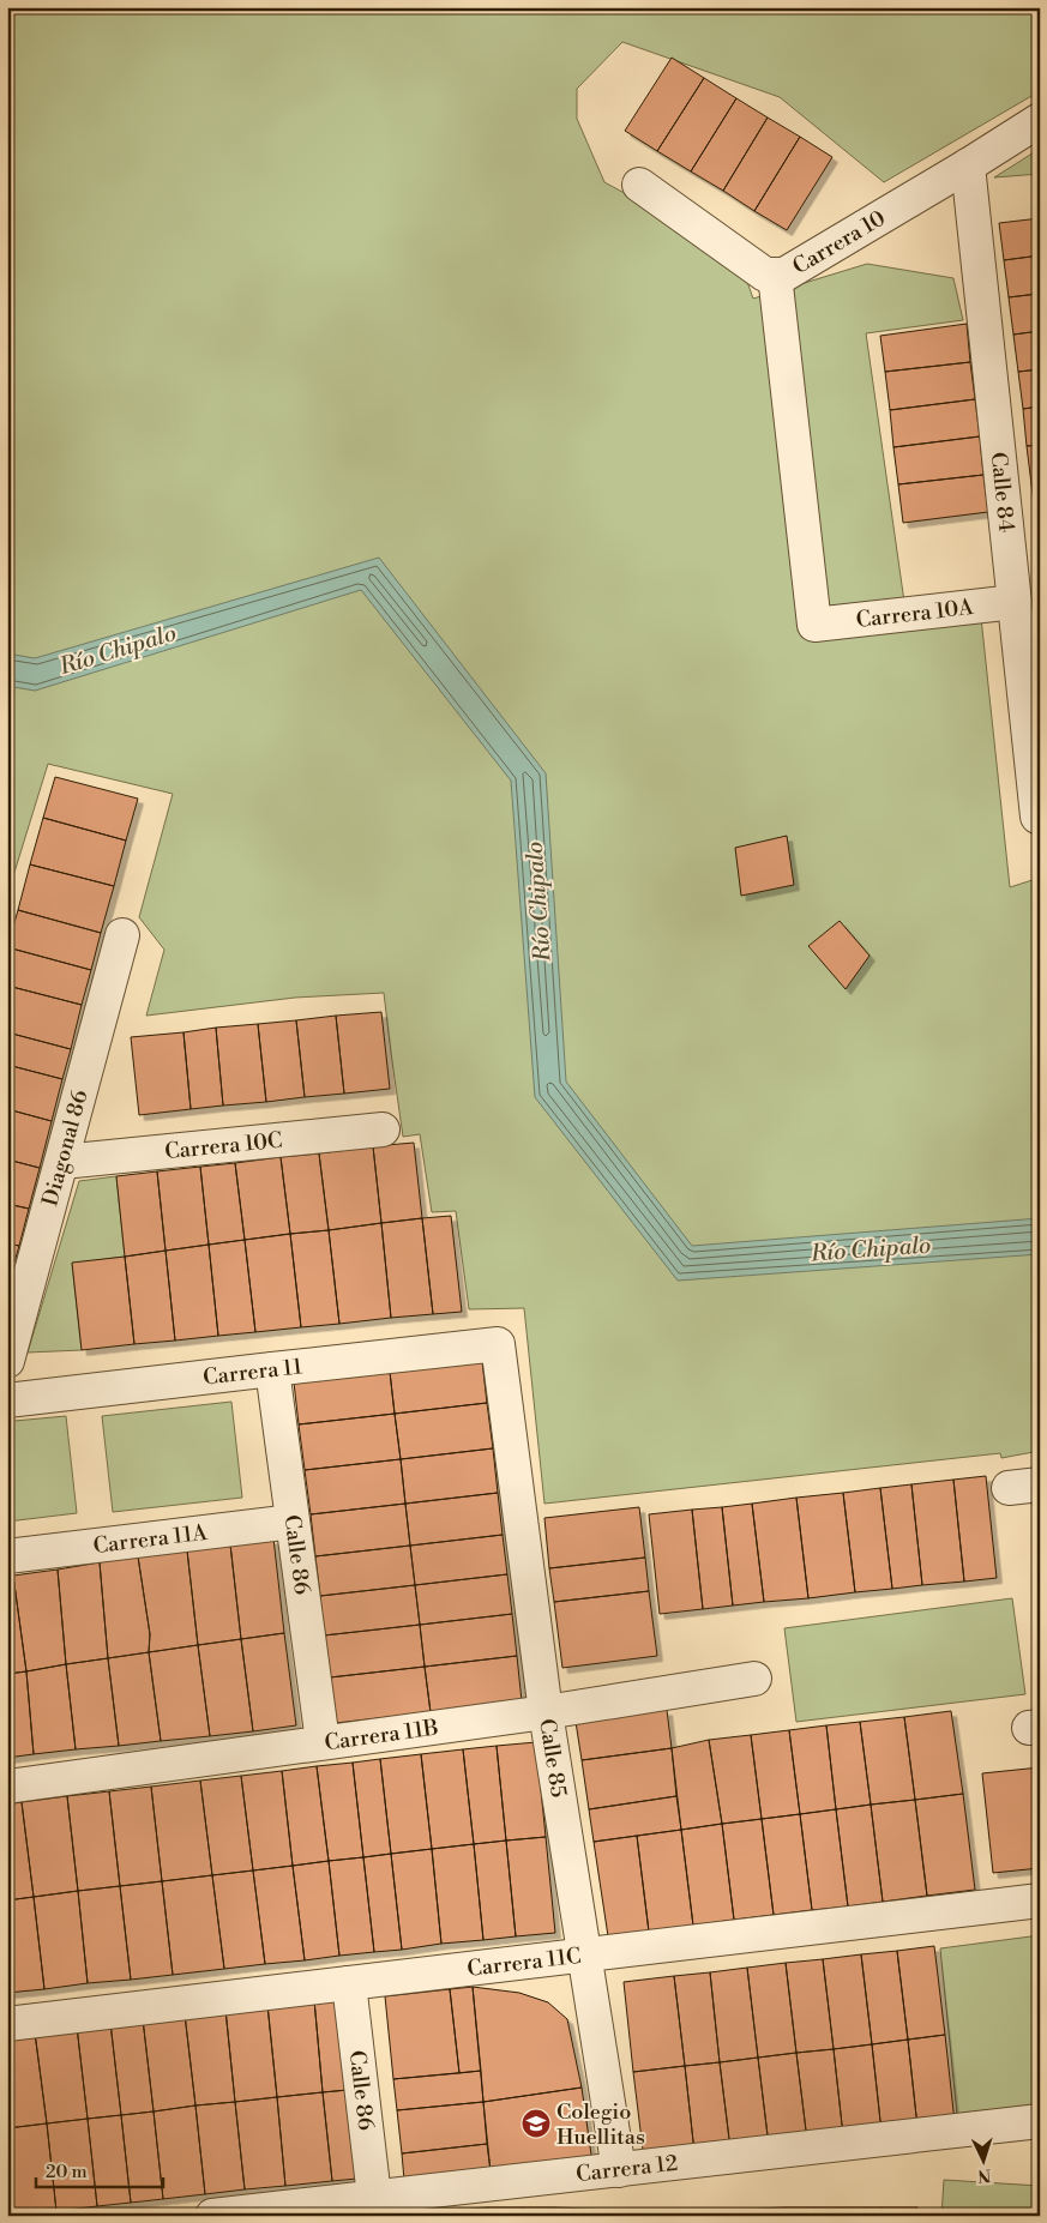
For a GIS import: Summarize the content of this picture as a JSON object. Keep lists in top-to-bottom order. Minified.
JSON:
{"streets":{"street":["Carrera 10","Calle 84","Carrera 10A","Carrera 10C","Diagonal 86","Carrera 11","Carrera 11A","Calle 86","Carrera 11B","Calle 85","Carrera 11C","Carrera 12"]},"crossings":[["Carrera 10","Calle 84"],["Carrera 10","Carrera 10A"],["Calle 84","Carrera 10A"],["Carrera 10C","Diagonal 86"],["Carrera 11","Calle 86"],["Carrera 11","Calle 85"],["Carrera 11A","Calle 86"],["Calle 86","Carrera 11B"],["Calle 86","Carrera 11C"],["Calle 86","Carrera 12"],["Carrera 11B","Calle 85"],["Calle 85","Carrera 11C"],["Calle 85","Carrera 12"]],"water":["Río Chipalo"],"places":{"school or university":["Colegio Huellitas"]},"scale_bar":"20 m","north":"bottom"}
